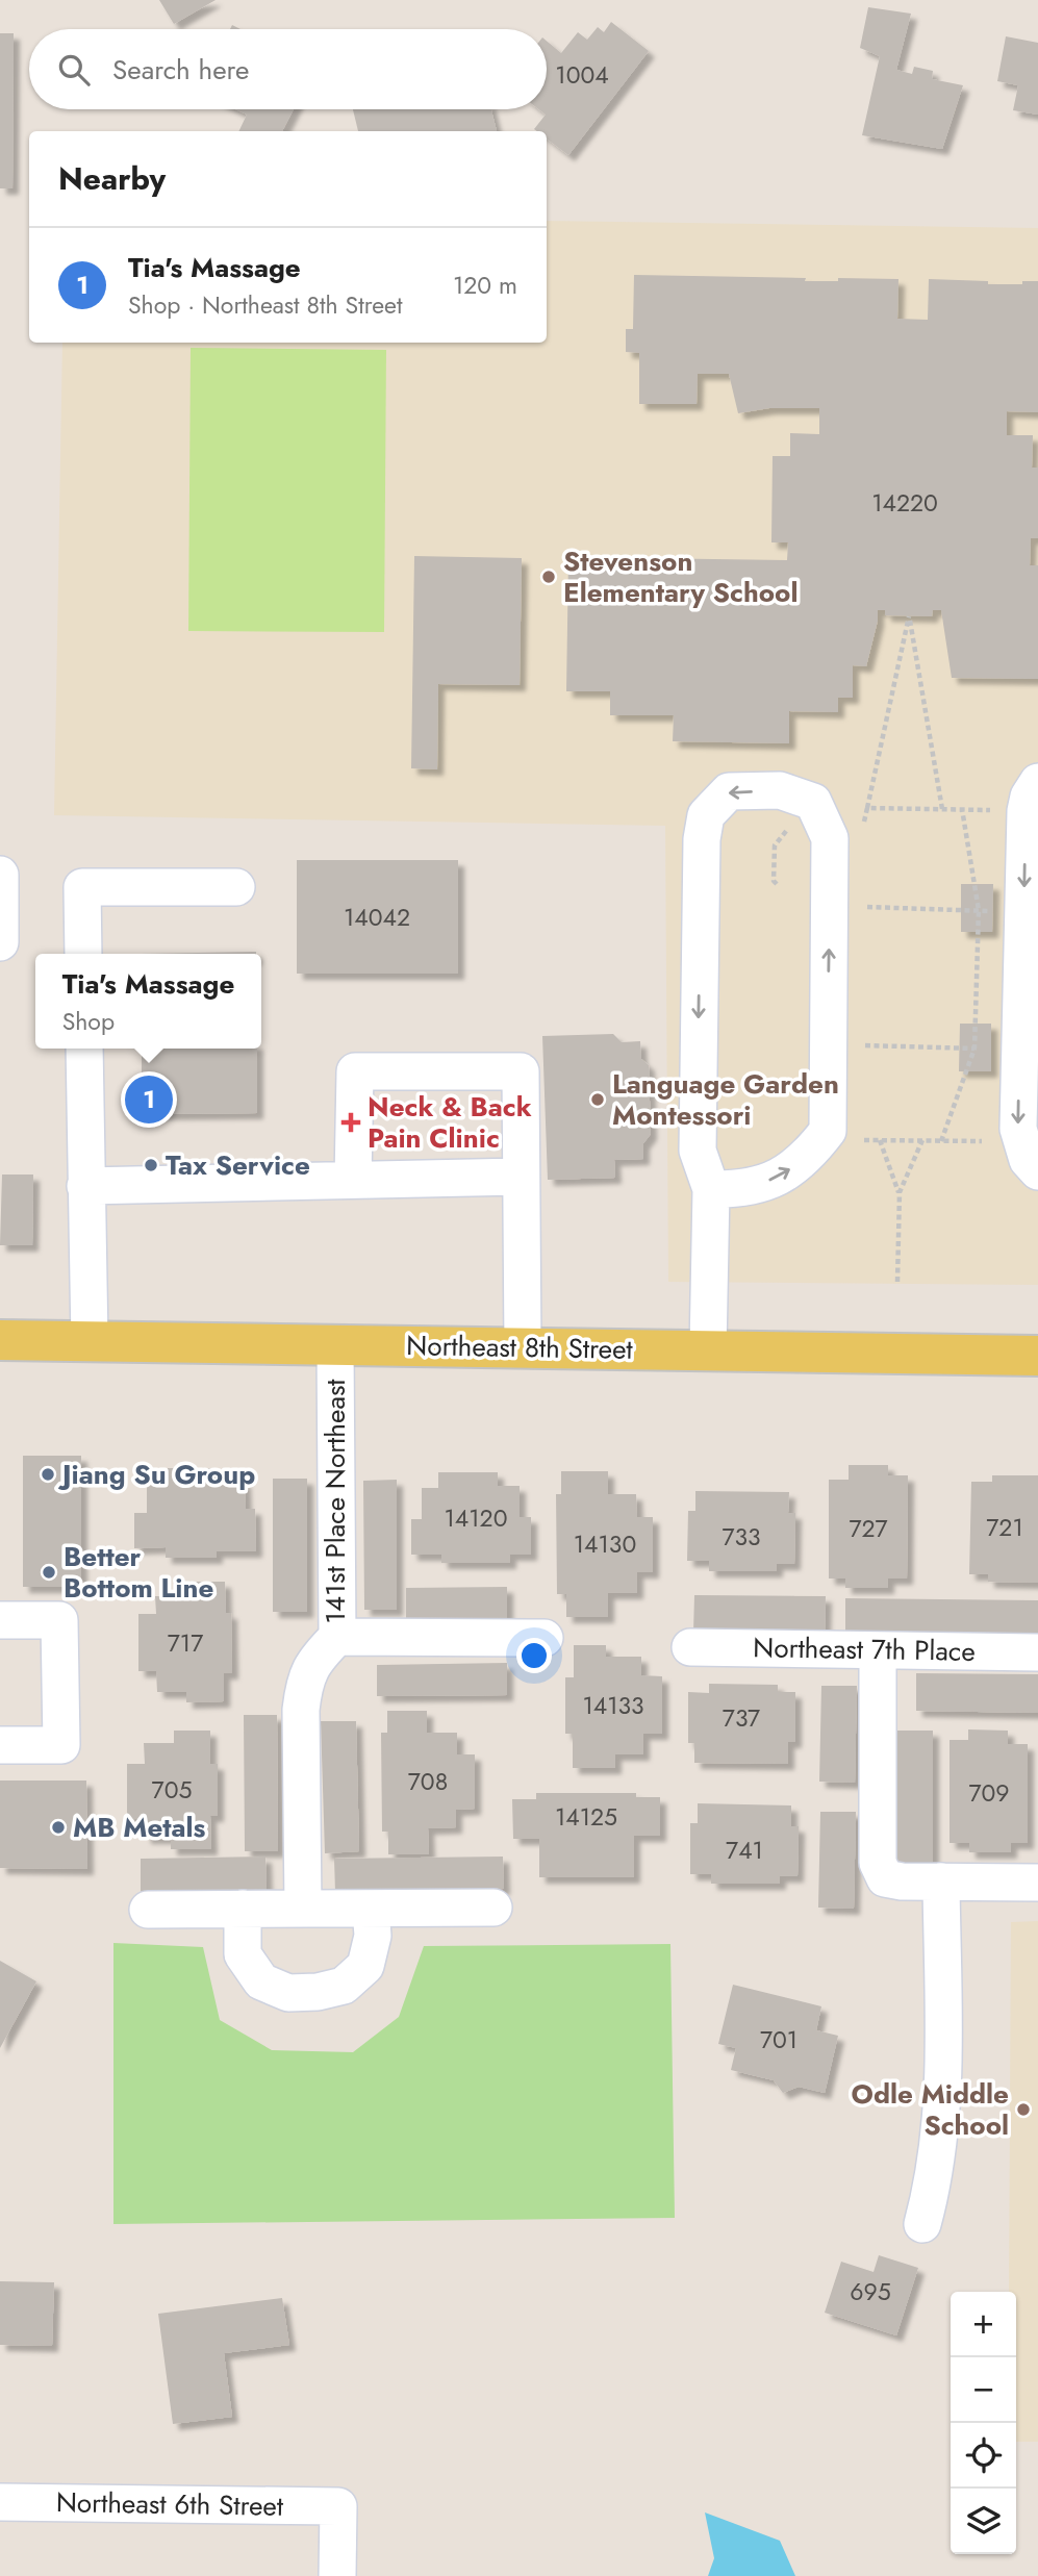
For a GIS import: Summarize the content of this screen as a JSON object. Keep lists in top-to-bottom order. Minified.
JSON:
{"streets":{"main road":["Northeast 8th Street"],"street":["141st Place Northeast","Northeast 7th Place","Northeast 6th Street"]},"crossings":[["Northeast 8th Street","141st Place Northeast"]],"places":{"other":["Stevenson Elementary School","Language Garden Montessori","Tax Service","Jiang Su Group","Better Bottom Line","MB Metals","Odle Middle School"],"health":["Neck & Back Pain Clinic"]},"house_numbers":["1004","14220","14042","14120","721","727","733","14130","717","14133","737","708","705","709","14125","741","701","695"],"page":{"search":"Search here","heading":"Nearby","list":[{"mark":"1","name":"Tia's Massage","note":"Shop · Northeast 8th Street","value":"120 m"}],"popup":["Tia's Massage","Shop"],"pins":"1","map_buttons":["+","−"]}}
